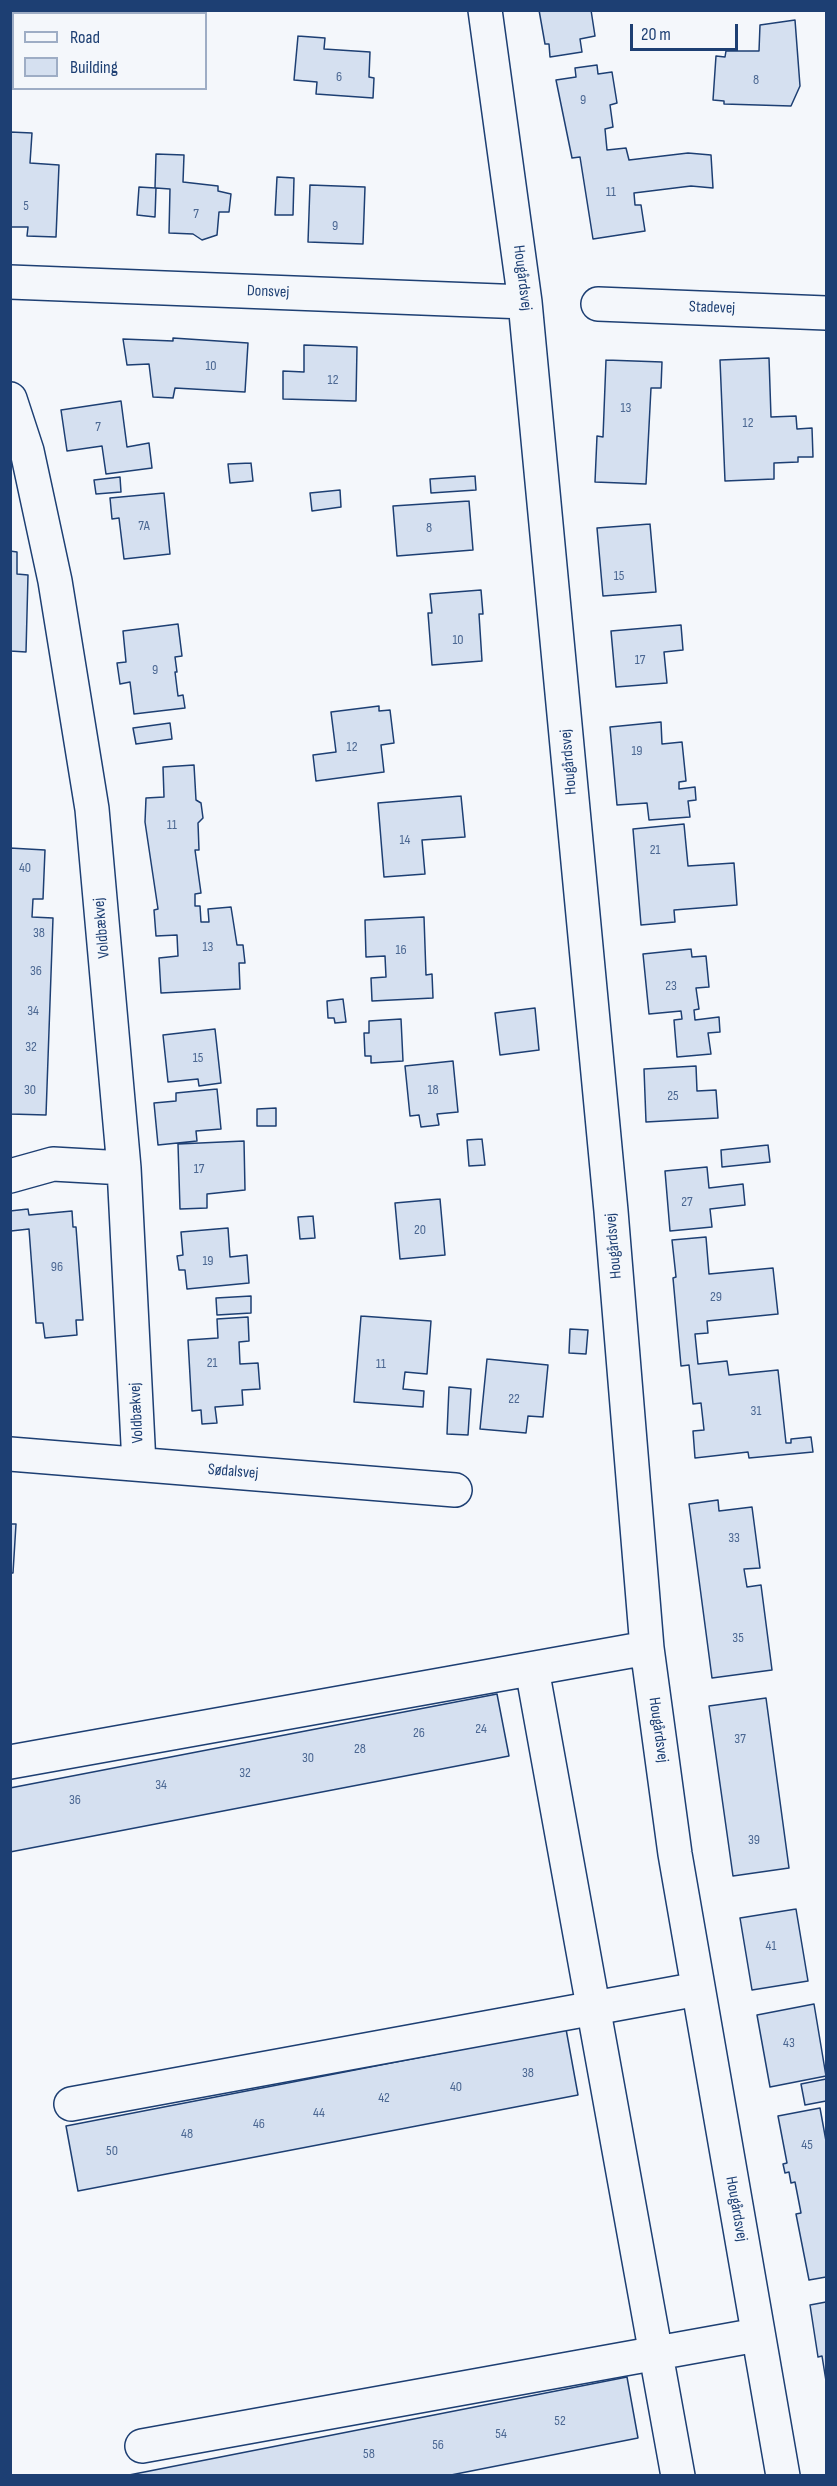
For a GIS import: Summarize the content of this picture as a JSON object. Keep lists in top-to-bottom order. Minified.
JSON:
{"streets":{"street":["Hougårdsvej","Donsvej","Stadevej","Voldbækvej","Sødalsvej"]},"crossings":[["Hougårdsvej","Donsvej"],["Voldbækvej","Sødalsvej"]],"house_numbers":["6","8","9","11","5","7","9","10","12","13","12","7","7A","8","15","10","17","9","12","19","11","14","21","40","38","13","16","36","23","34","32","15","30","18","25","17","27","20","19","96","29","21","11","22","31","33","35","24","26","37","28","30","32","34","36","39","41","43","38","40","42","44","46","48","45","50","52","54","56","58"],"legend":["Road","Building"],"scale_bar":"20 m"}
